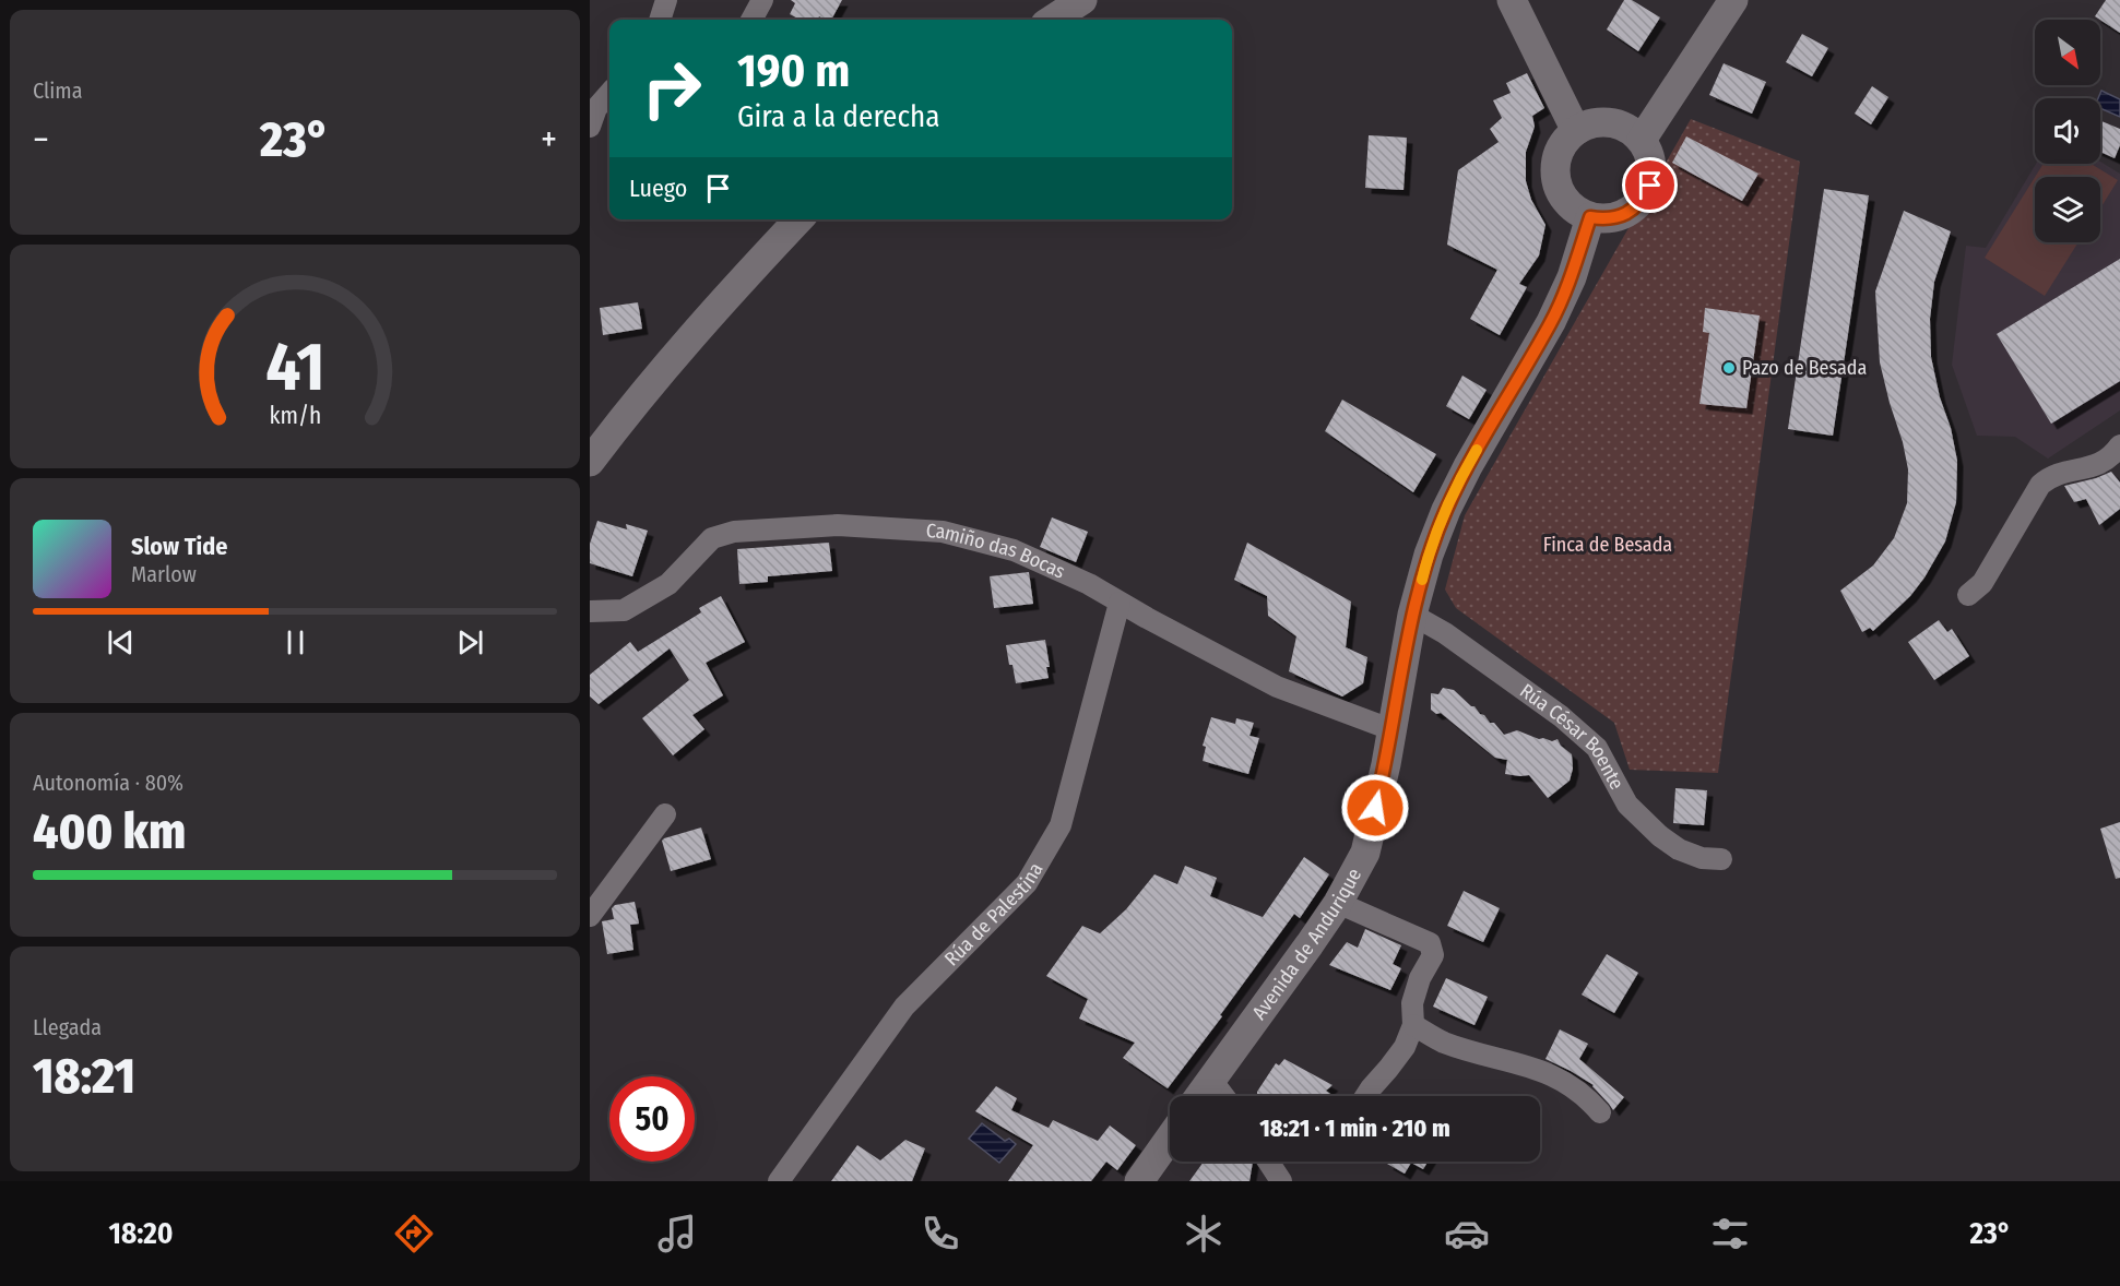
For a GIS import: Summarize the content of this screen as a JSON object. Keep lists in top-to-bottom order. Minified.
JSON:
{"streets":{"main road":["Avenida de Andurique"],"street":["Camiño das Bocas","Rúa César Boente","Rúa de Palestina"]},"crossings":[["Camiño das Bocas","Rúa de Palestina"],["Camiño das Bocas","Avenida de Andurique"],["Rúa César Boente","Avenida de Andurique"]],"parks":["Finca de Besada"],"places":["Pazo de Besada"],"north":"bottom right","page":{"tile":["Clima",["Autonomía · 80%","400 km"],["Llegada","18:21"]],"turn":["190 m","Gira a la derecha"],"heat":["−","23°","+"],"then":"Luego","song":["Slow Tide","Marlow"],"limit":"50","trip":"18:21 · 1 min · 210 m","tabs":["18:20","23°"],"gauge":["41","km/h"]}}
